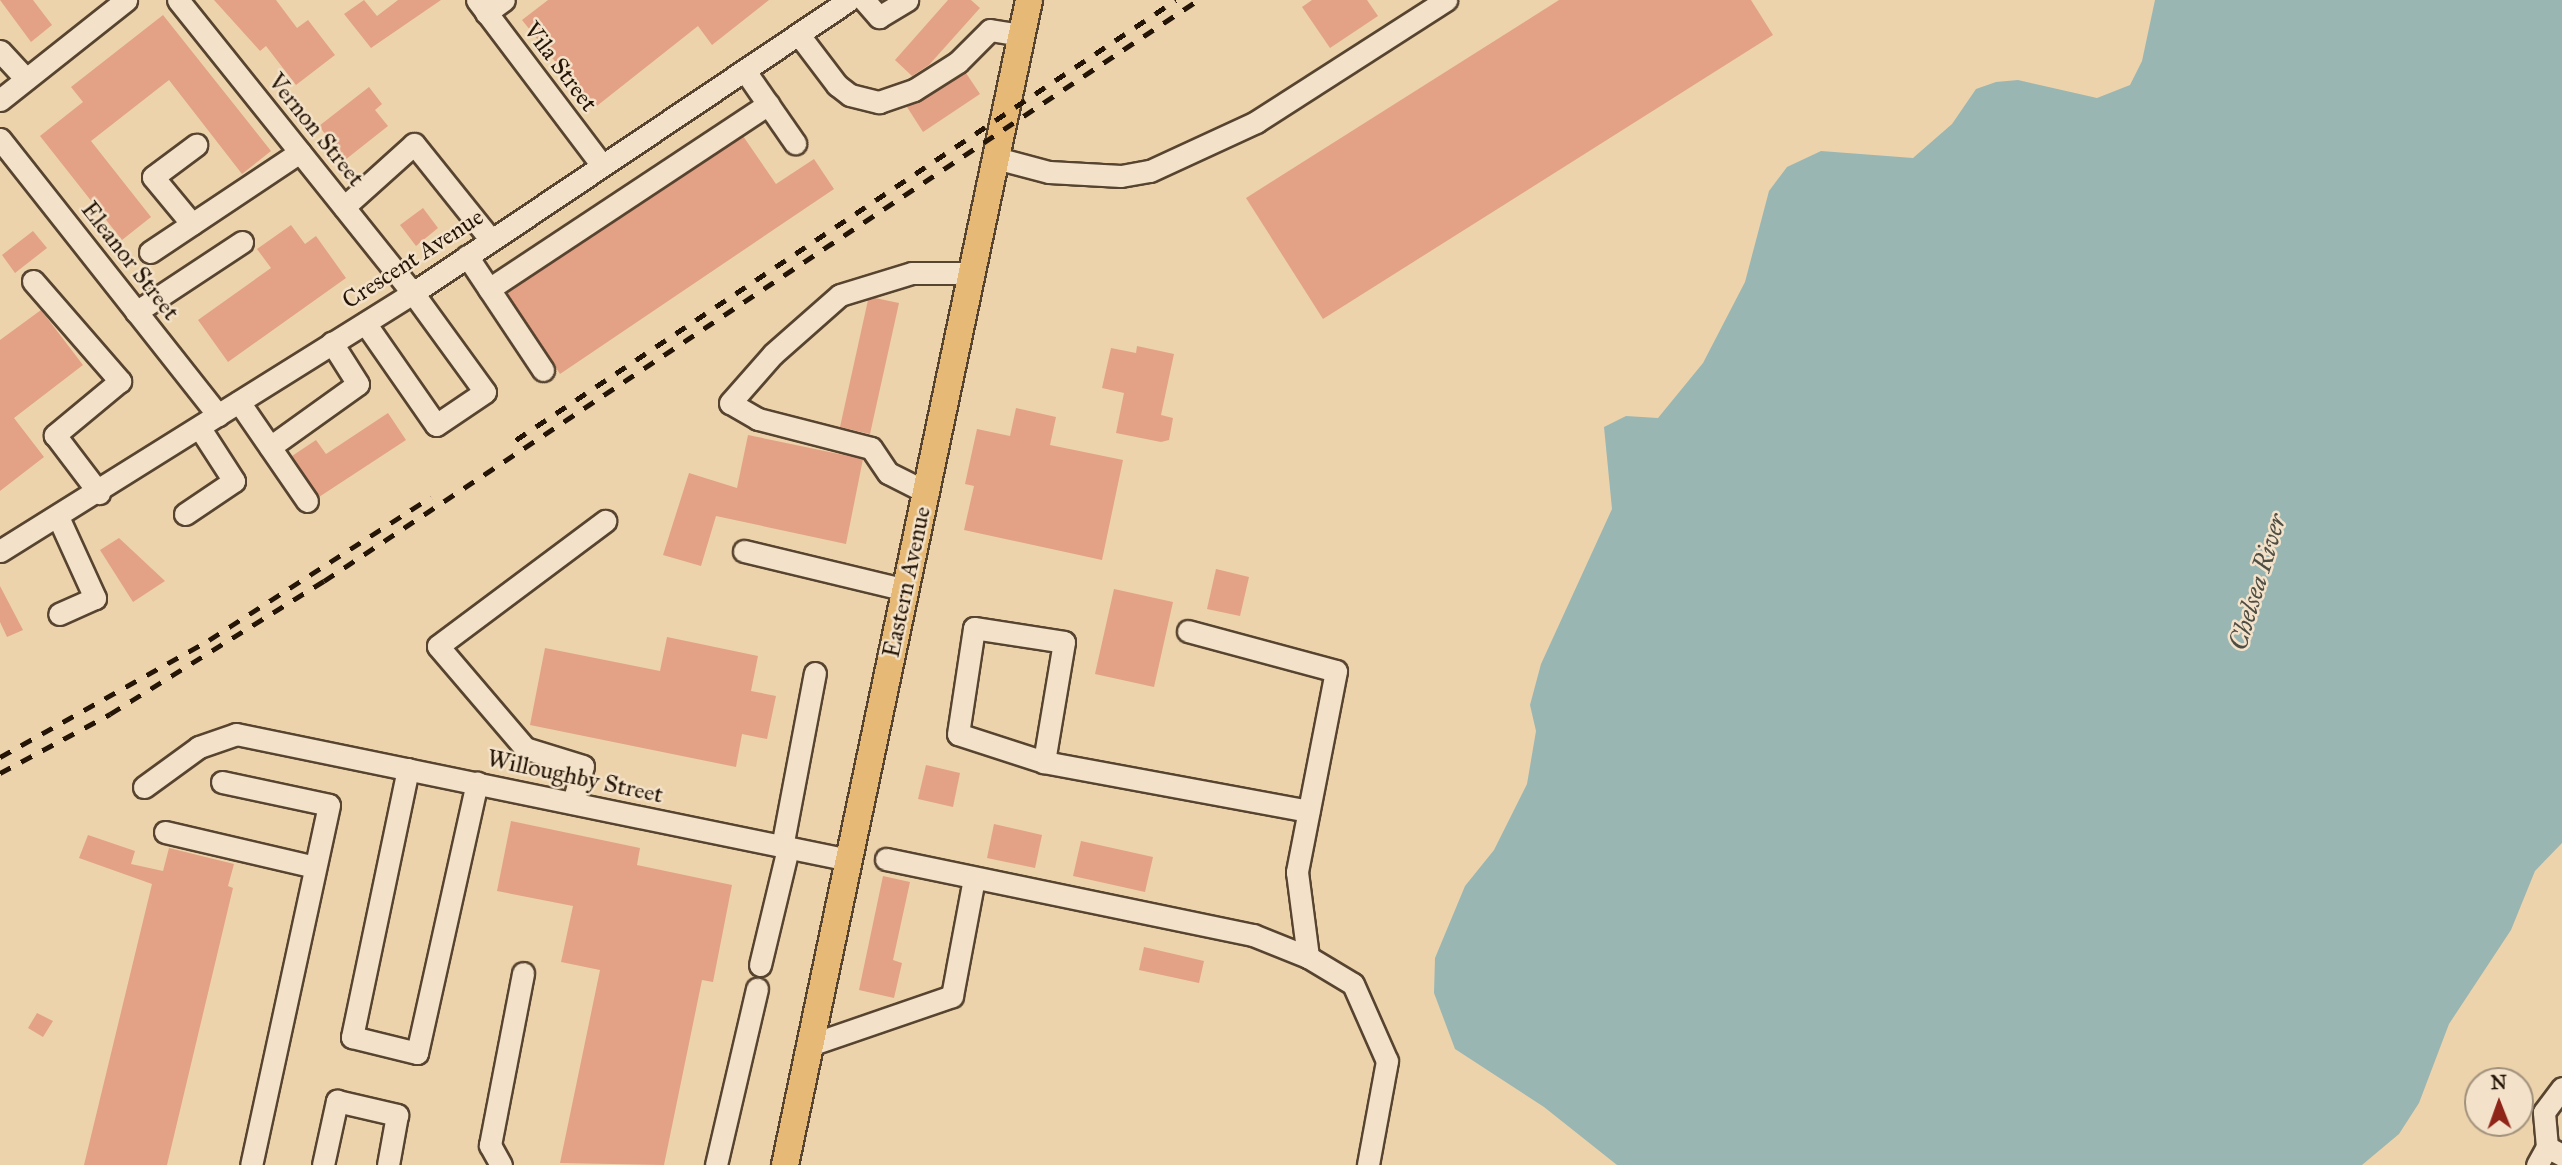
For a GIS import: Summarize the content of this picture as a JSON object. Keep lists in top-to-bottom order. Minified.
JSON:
{"streets":{"main road":["Eastern Avenue"],"street":["Vila Street","Vernon Street","Crescent Avenue","Eleanor Street","Willoughby Street"]},"crossings":[["Vila Street","Crescent Avenue"],["Vernon Street","Crescent Avenue"],["Crescent Avenue","Eleanor Street"],["Eastern Avenue","Willoughby Street"]],"water":["Chelsea River"],"north":"top"}
